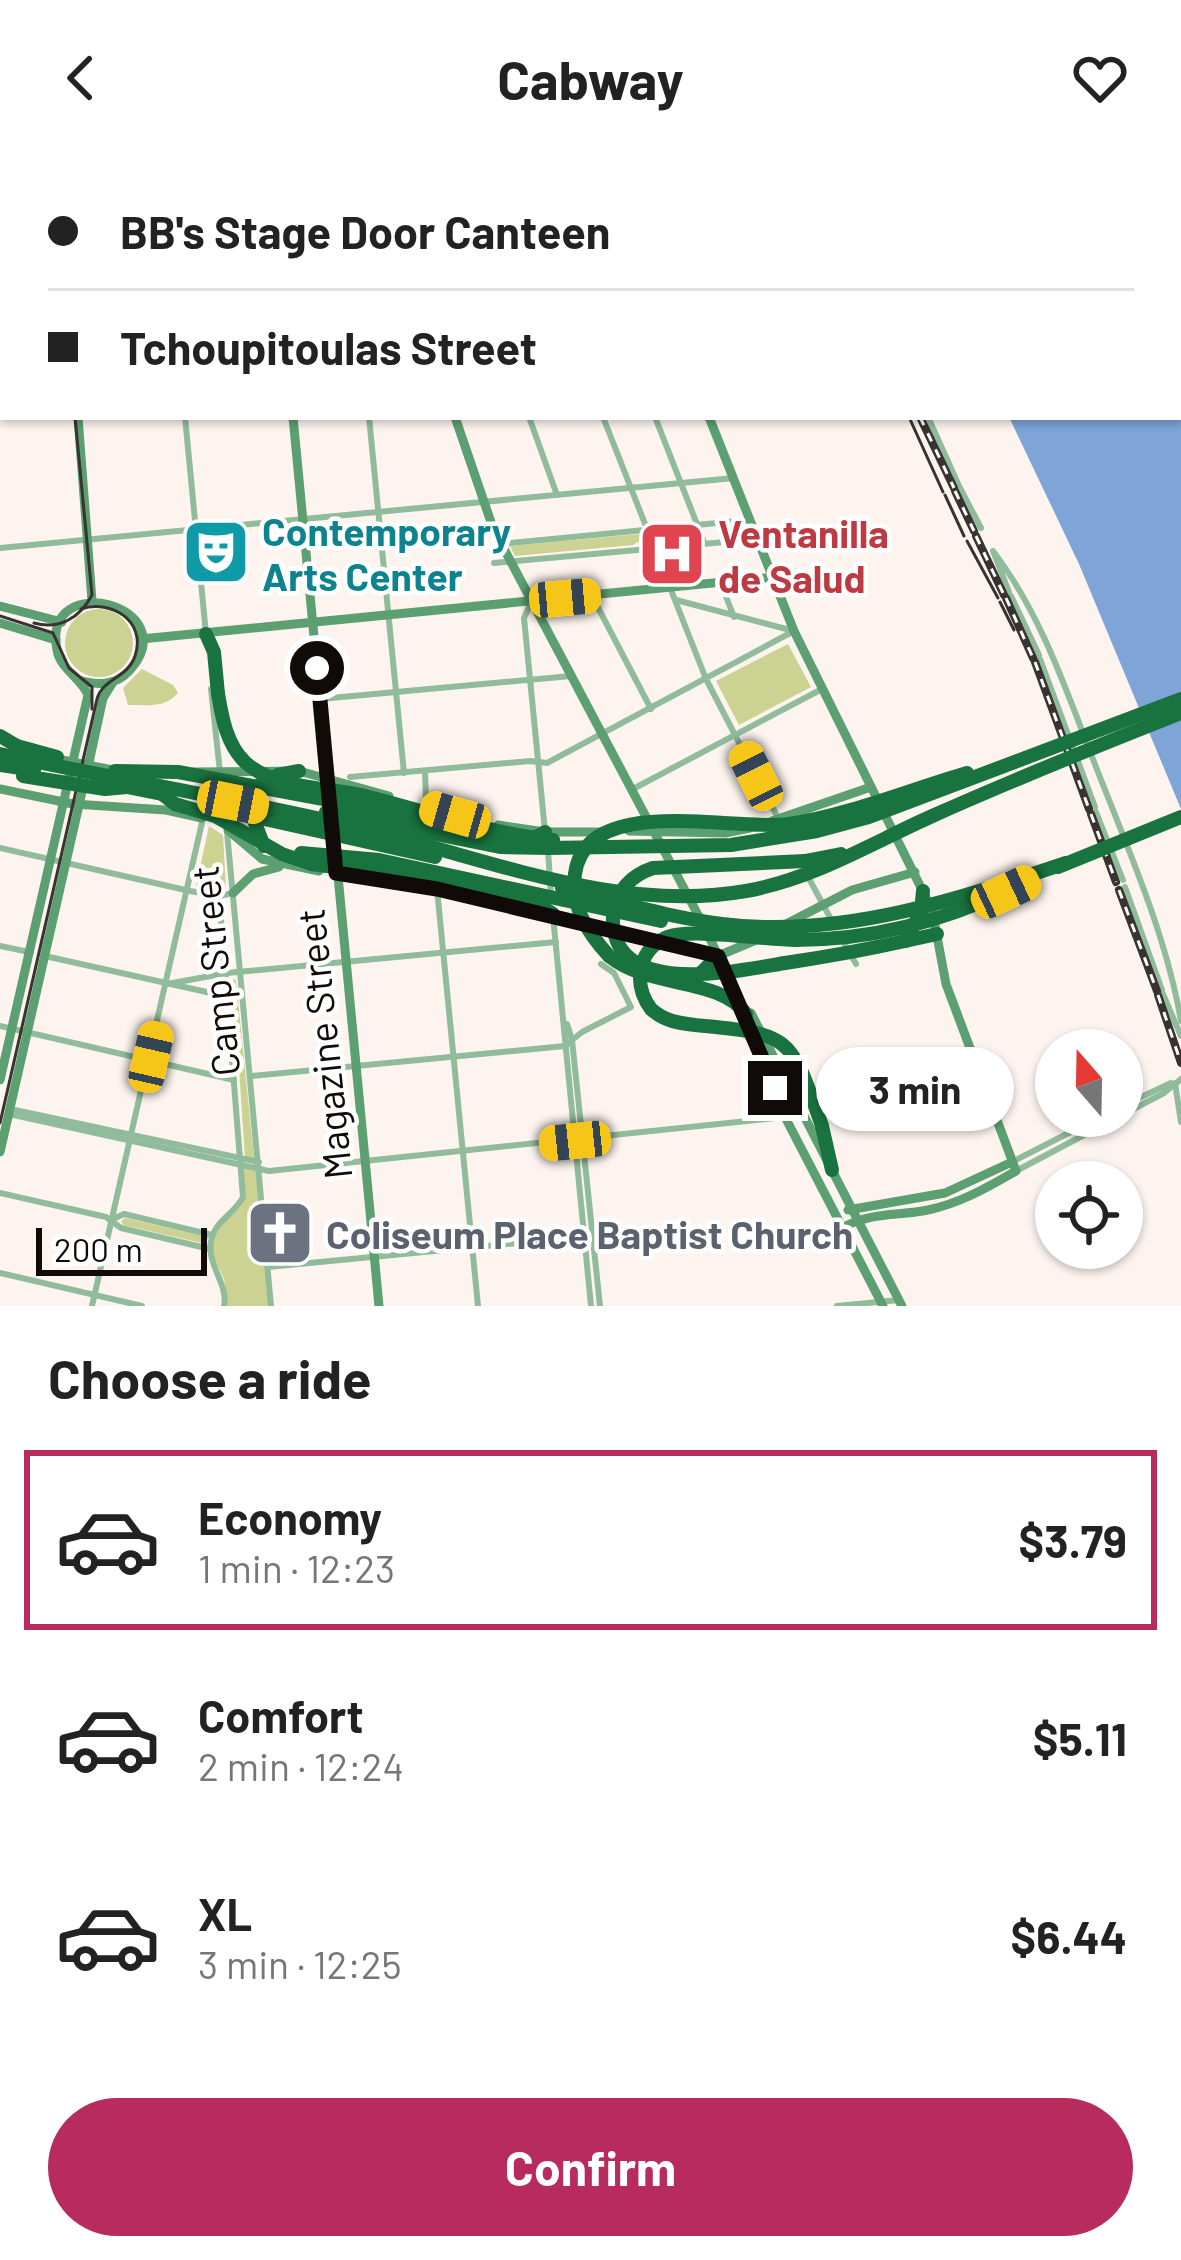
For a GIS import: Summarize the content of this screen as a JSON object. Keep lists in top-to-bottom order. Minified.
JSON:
{"streets":{"street":["Camp Street","Magazine Street"]},"places":{"theatre":["Contemporary Arts Center"],"hospital":["Ventanilla de Salud"],"church":["Coliseum Place Baptist Church"]},"scale_bar":"200 m","north":"top","page":{"header":"Cabway","banner":["BB's Stage Door Canteen","Tchoupitoulas Street"],"bubble":"3 min","scale":"200 m","heading":"Choose a ride","list":[{"name":"Economy","note":"1 min · 12:23","value":"$3.79"},{"name":"Comfort","note":"2 min · 12:24","value":"$5.11"},{"name":"XL","note":"3 min · 12:25","value":"$6.44"}],"buttons":"Confirm"}}
